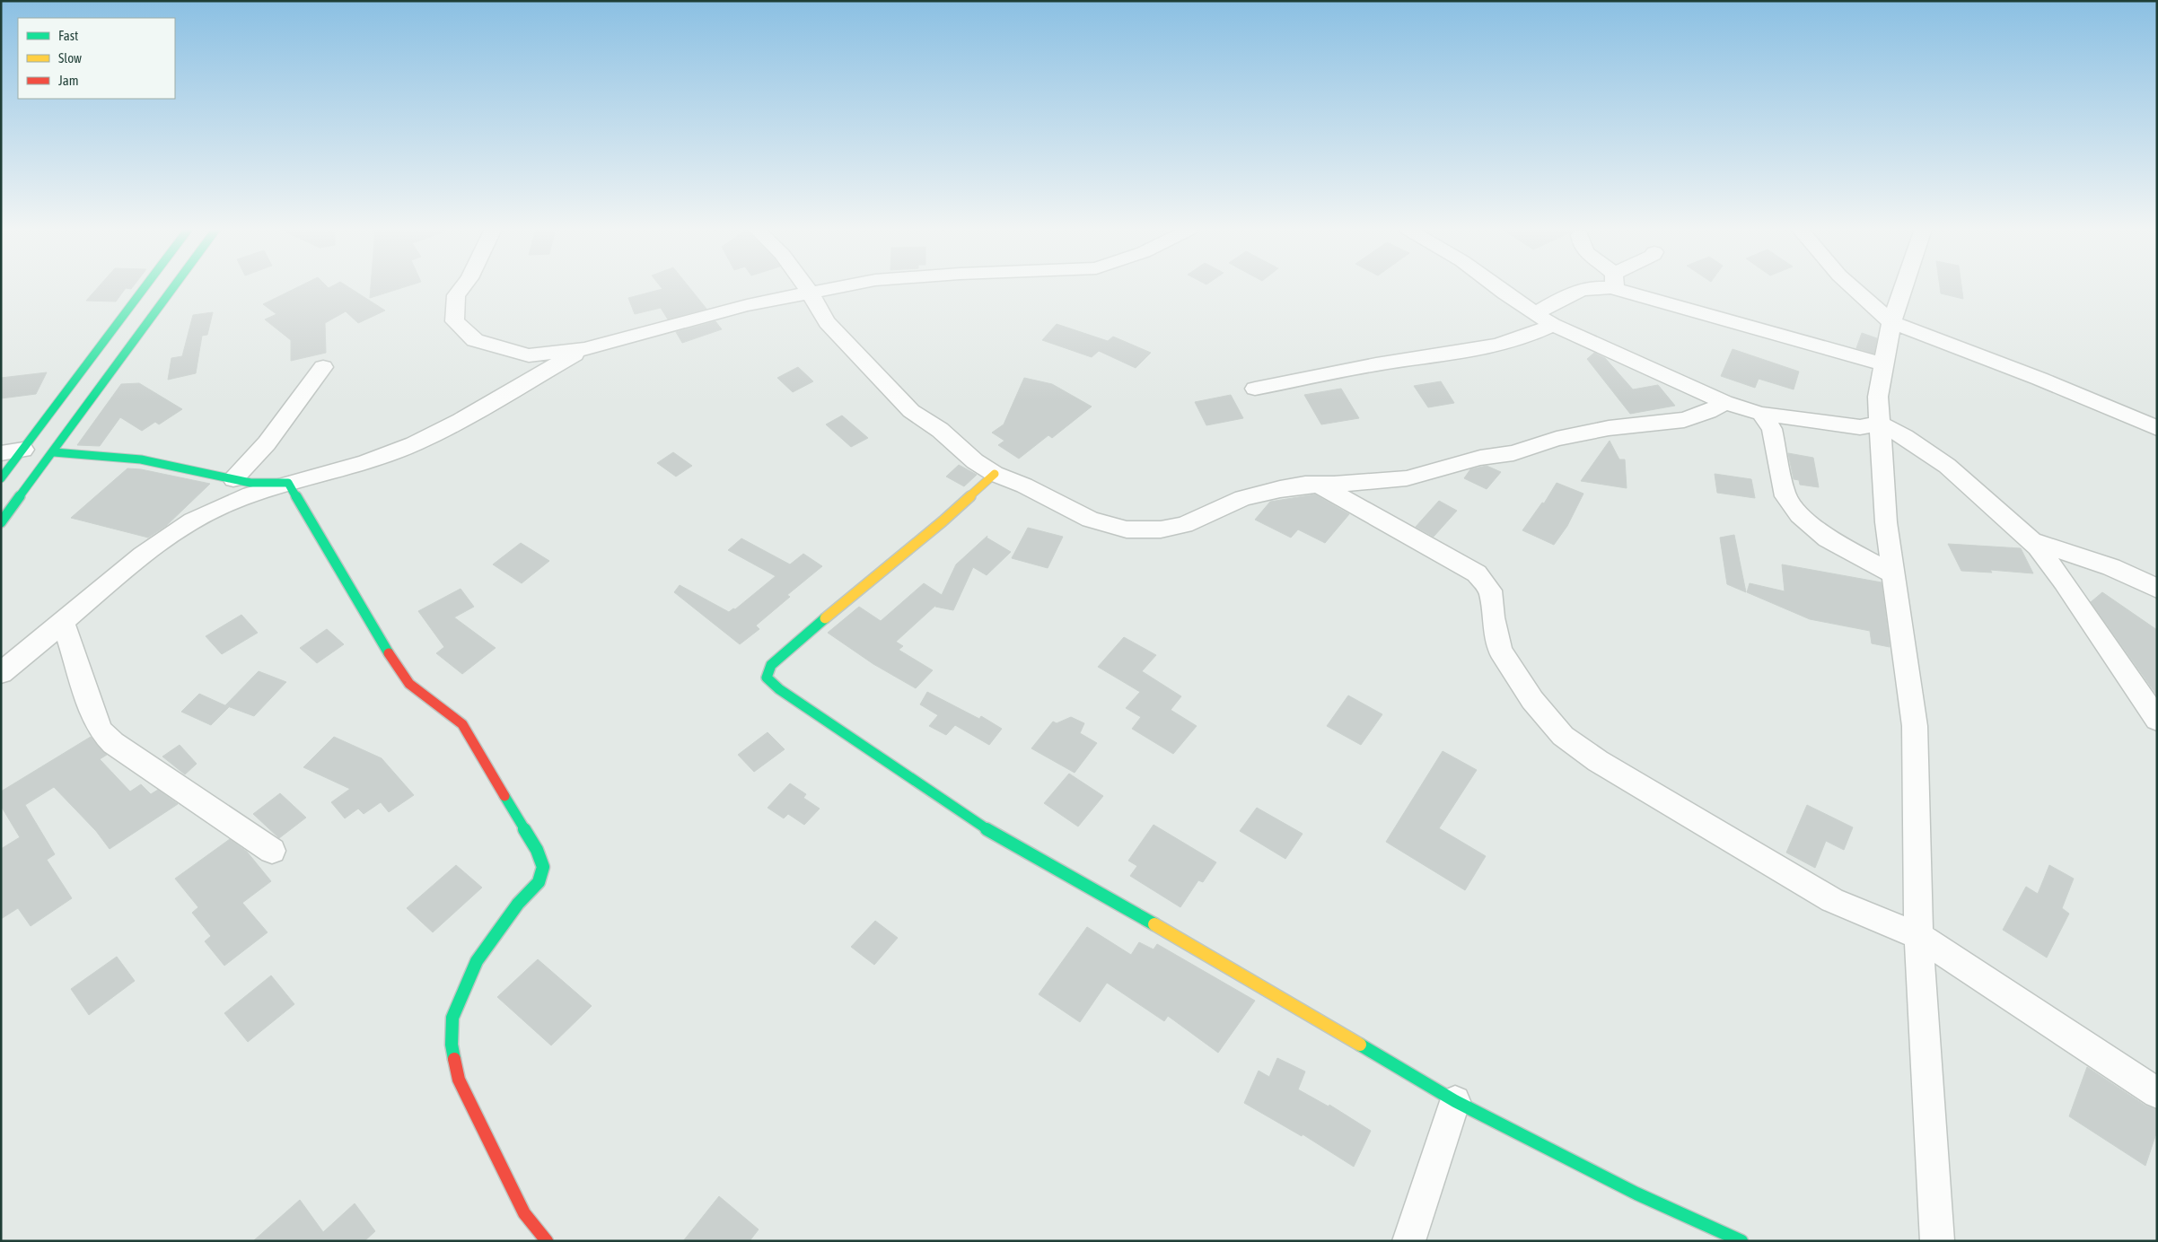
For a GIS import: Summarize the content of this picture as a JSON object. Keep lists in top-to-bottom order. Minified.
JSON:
{"legend":["Fast","Slow","Jam"]}
